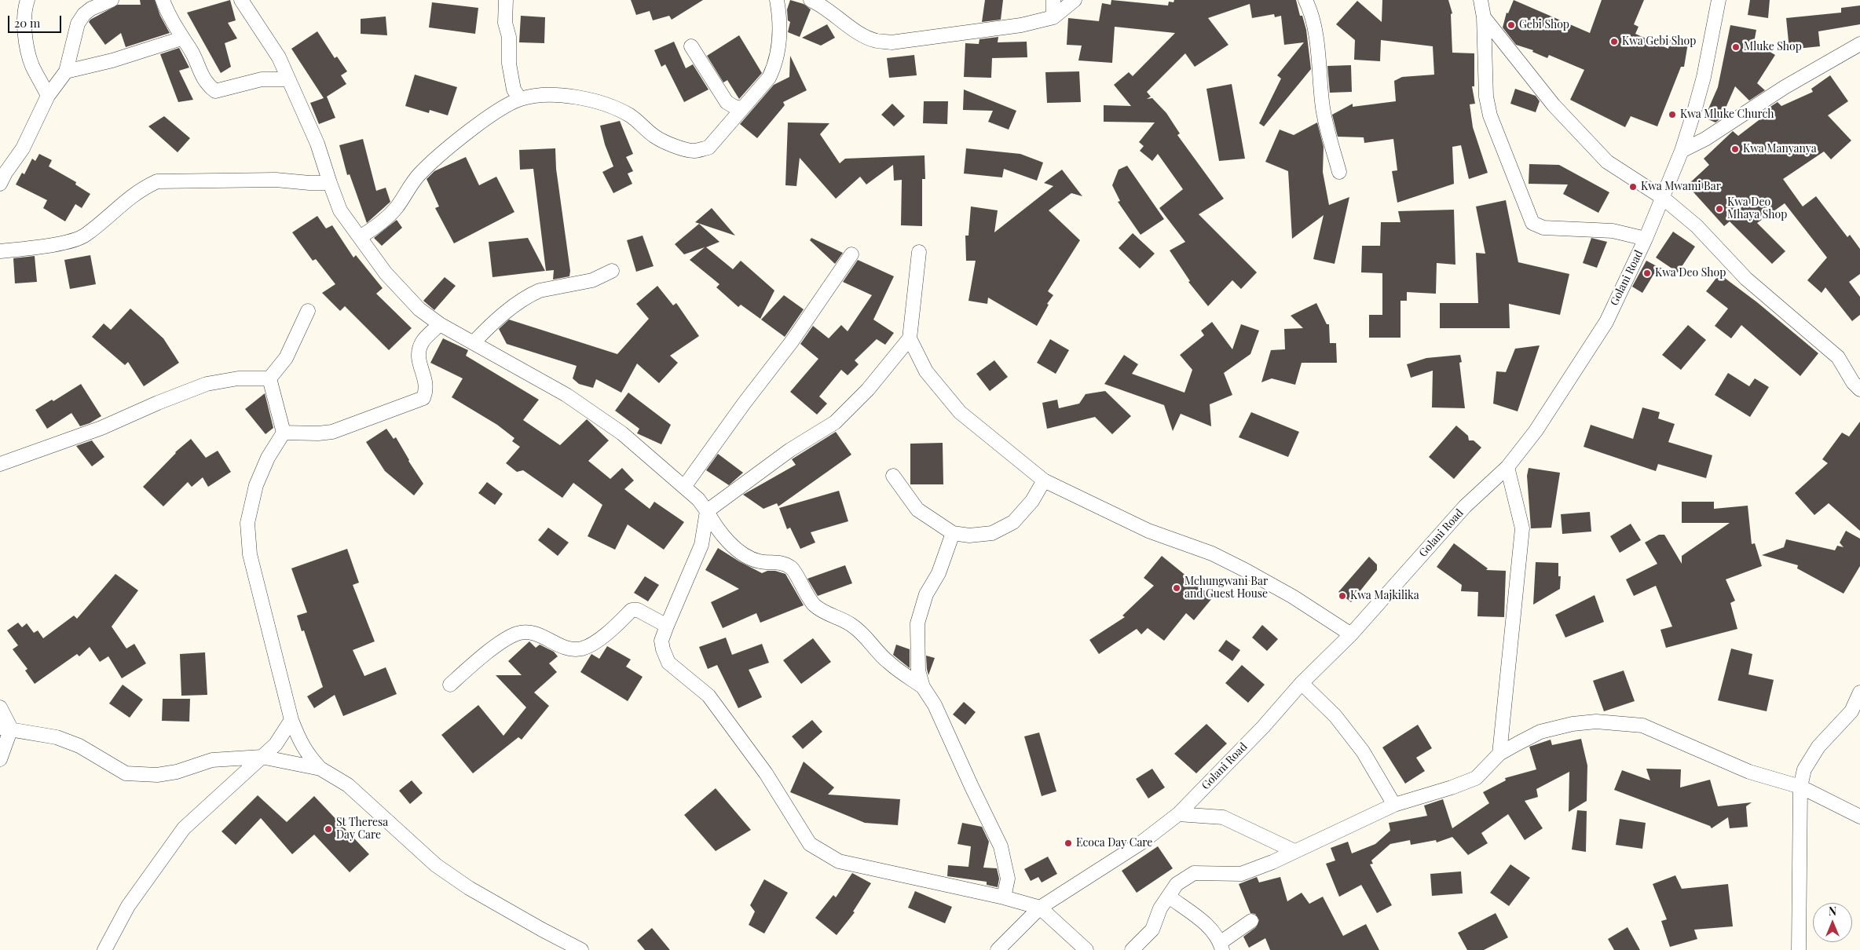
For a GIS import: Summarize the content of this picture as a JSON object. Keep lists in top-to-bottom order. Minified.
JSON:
{"streets":{"street":["Golani Road"]},"places":["Gebi Shop","Kwa Gebi Shop","Mluke Shop","Kwa Mluke Church","Kwa Manyanya","Kwa Mwami Bar","Kwa Deo Mhaya Shop","Kwa Deo Shop","Mchungwani Bar and Guest House","Kwa Majkilika","St Theresa Day Care","Ecoca Day Care"],"scale_bar":"20 m","north":"top"}
